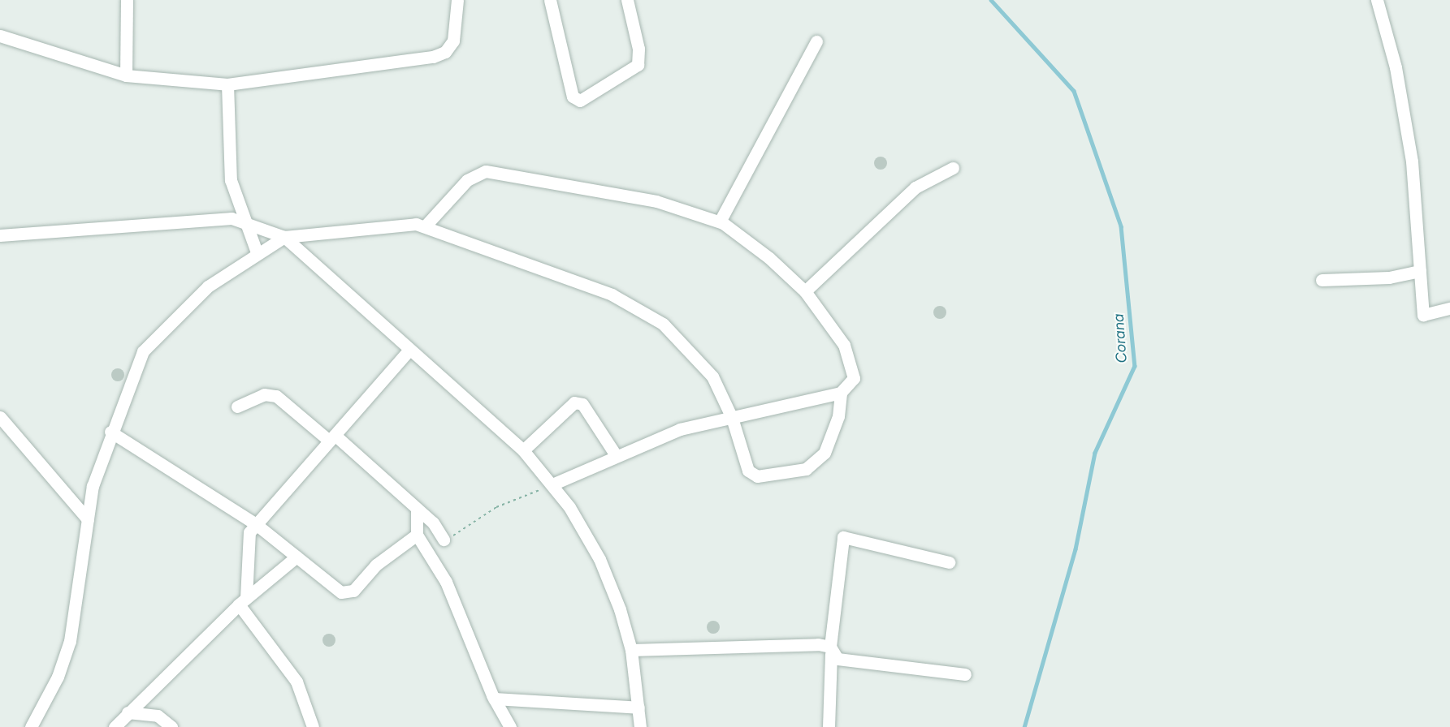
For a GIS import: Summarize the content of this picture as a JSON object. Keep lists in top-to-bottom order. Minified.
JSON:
{"water":["Corana"]}
